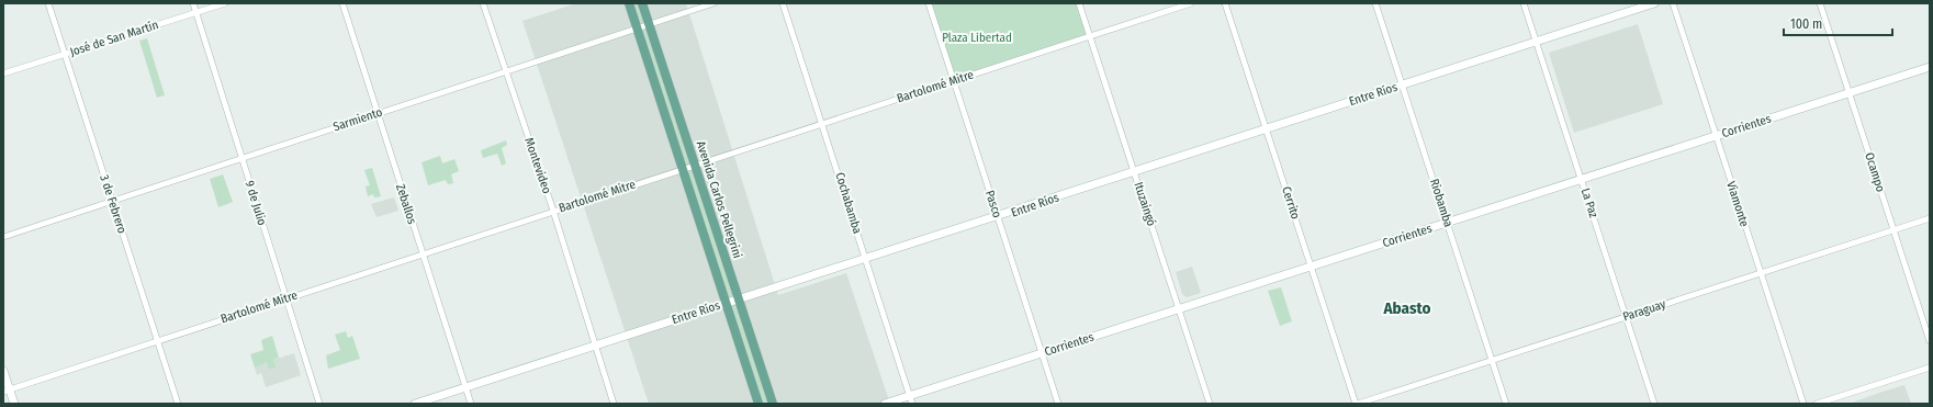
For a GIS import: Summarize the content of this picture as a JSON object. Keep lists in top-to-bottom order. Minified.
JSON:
{"streets":{"main road":["Entre Ríos","Corrientes","Avenida Carlos Pellegrini"],"street":["José de San Martín","Bartolomé Mitre","Sarmiento","Montevideo","Ocampo","9 de Julio","Cochabamba","Cerrito","Riobamba","La Paz","3 de Febrero","Zeballos","Pasco","Ituzaingó","Viamonte","Paraguay"]},"crossings":[["José de San Martín","9 de Julio"],["José de San Martín","3 de Febrero"],["Bartolomé Mitre","Montevideo"],["Bartolomé Mitre","Avenida Carlos Pellegrini"],["Bartolomé Mitre","9 de Julio"],["Bartolomé Mitre","Cochabamba"],["Bartolomé Mitre","3 de Febrero"],["Bartolomé Mitre","Zeballos"],["Bartolomé Mitre","Pasco"],["Bartolomé Mitre","Ituzaingó"],["Entre Ríos","Montevideo"],["Entre Ríos","Avenida Carlos Pellegrini"],["Entre Ríos","Cochabamba"],["Entre Ríos","Cerrito"],["Entre Ríos","Riobamba"],["Entre Ríos","La Paz"],["Entre Ríos","Zeballos"],["Entre Ríos","Pasco"],["Entre Ríos","Ituzaingó"],["Sarmiento","Montevideo"],["Sarmiento","Avenida Carlos Pellegrini"],["Sarmiento","9 de Julio"],["Sarmiento","3 de Febrero"],["Sarmiento","Zeballos"],["Corrientes","Ocampo"],["Corrientes","Cochabamba"],["Corrientes","Cerrito"],["Corrientes","Riobamba"],["Corrientes","La Paz"],["Corrientes","Pasco"],["Corrientes","Ituzaingó"],["Corrientes","Viamonte"],["Ocampo","Paraguay"],["Cerrito","Paraguay"],["Riobamba","Paraguay"],["La Paz","Paraguay"],["Viamonte","Paraguay"]],"districts":["Abasto"],"parks":["Plaza Libertad"],"scale_bar":"100 m"}
